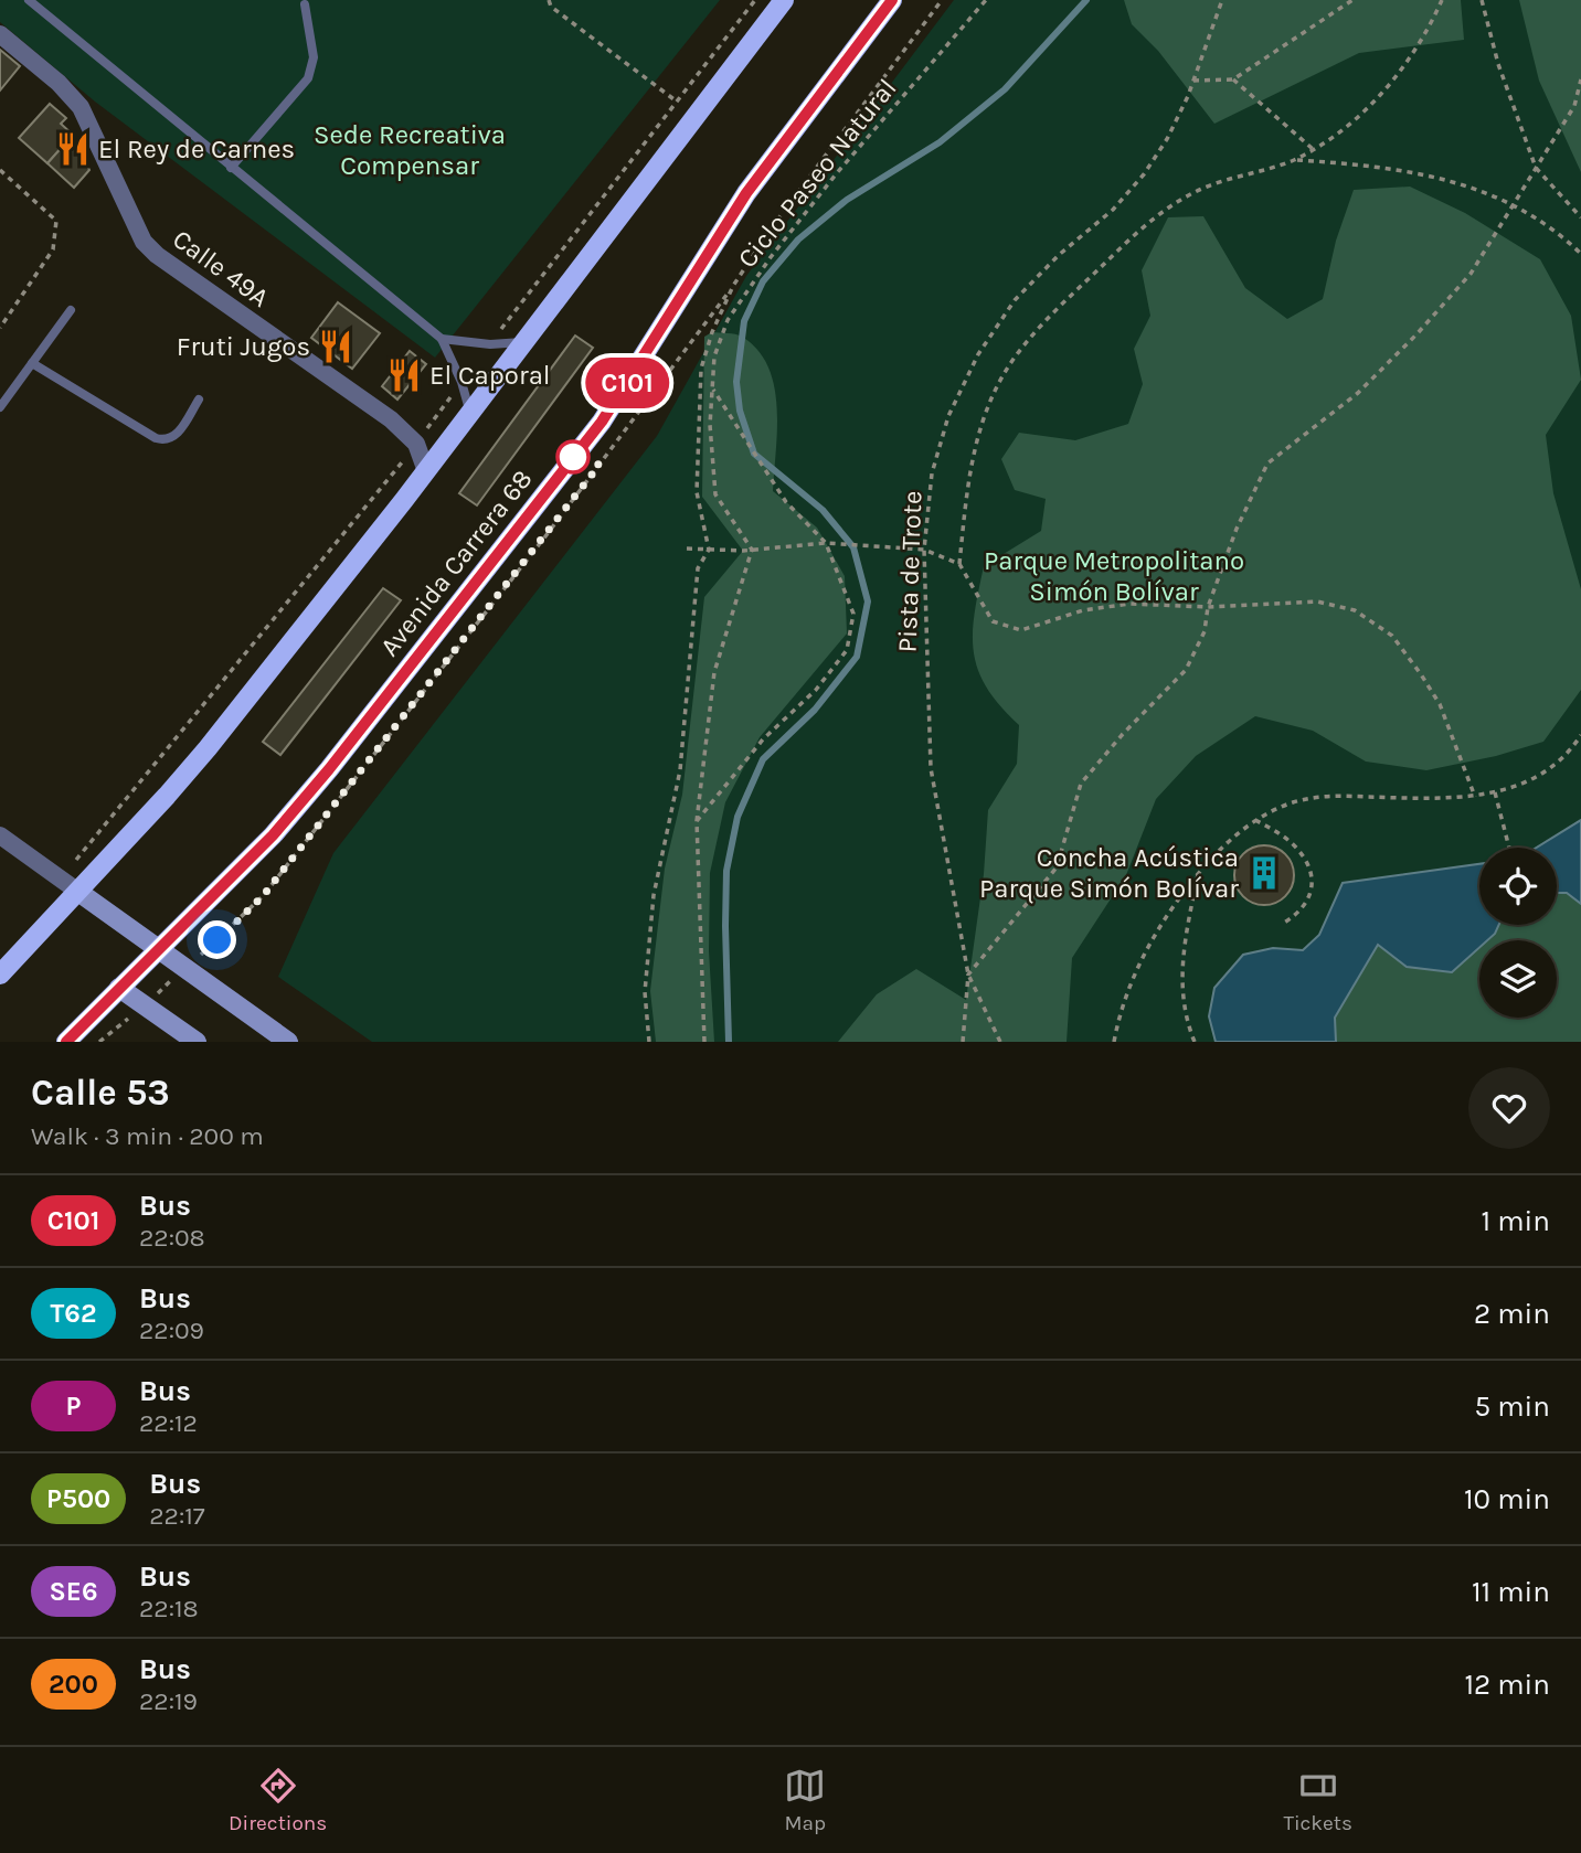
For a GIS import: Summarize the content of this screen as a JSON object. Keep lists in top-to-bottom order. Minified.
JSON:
{"streets":{"main road":["Avenida Carrera 68"],"street":["Calle 49A"],"path":["Ciclo Paseo Natural","Pista de Trote"]},"parks":["Sede Recreativa Compensar","Parque Metropolitano Simón Bolívar"],"places":{"restaurant":["El Rey de Carnes","Fruti Jugos","El Caporal"],"building":["Concha Acústica Parque Simón Bolívar"]},"lines":["bus line C101"],"page":{"on_map":"C101","heading":["Calle 53","Walk · 3 min · 200 m"],"list":[{"mark":"C101","name":"Bus","note":"22:08","value":"1 min"},{"mark":"T62","name":"Bus","note":"22:09","value":"2 min"},{"mark":"P","name":"Bus","note":"22:12","value":"5 min"},{"mark":"P500","name":"Bus","note":"22:17","value":"10 min"},{"mark":"SE6","name":"Bus","note":"22:18","value":"11 min"},{"mark":"200","name":"Bus","note":"22:19","value":"12 min"}],"tabs":["Directions","Map","Tickets"]}}
